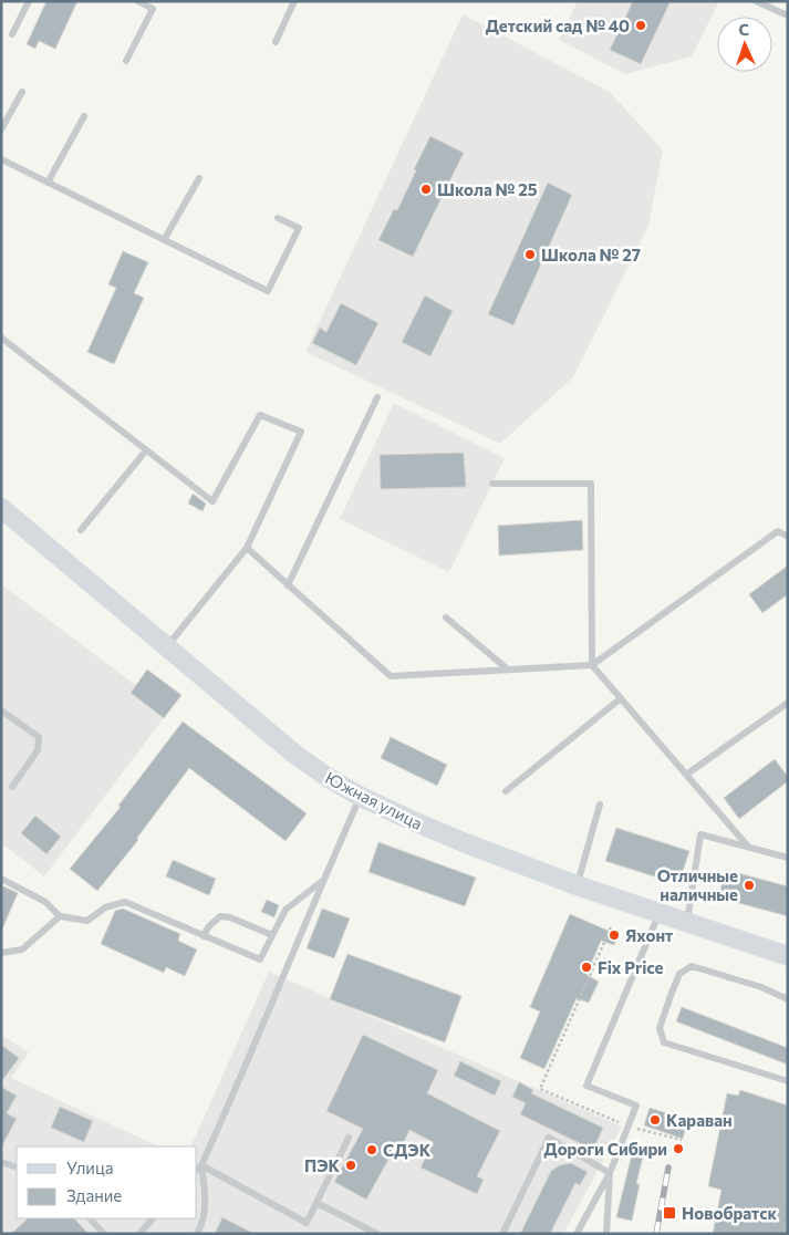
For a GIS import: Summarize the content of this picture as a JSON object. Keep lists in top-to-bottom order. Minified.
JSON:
{"streets":{"main road":["Южная улица"]},"places":{"other":["Детский сад № 40","Школа № 25","Школа № 27","Отличные наличные","Яхонт","Fix Price","Караван","Дороги Сибири","СДЭК","ПЭК"],"transit":["Новобратск"]},"legend":["Улица","Здание"],"north":"top"}
